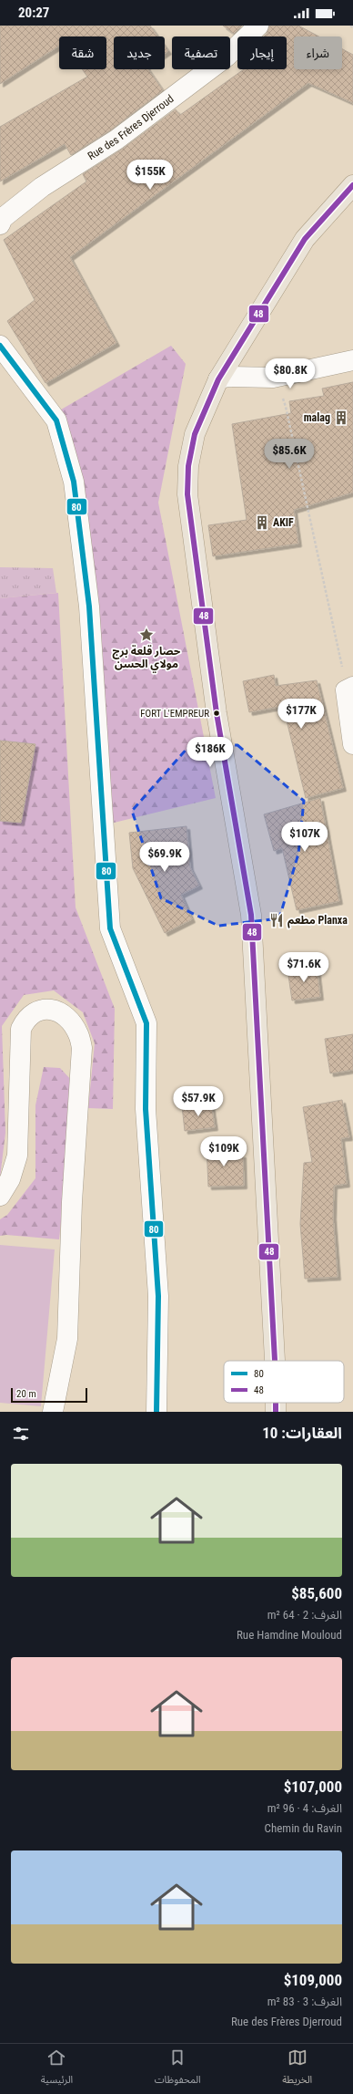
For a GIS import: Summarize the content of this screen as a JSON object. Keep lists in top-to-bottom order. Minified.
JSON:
{"streets":{"street":["Rue des Frères Djerroud"]},"places":{"building":["malag","AKIF"],"place":["حصار قلعة برج مولاي الحسن"],"other":["FORT L'EMPREUR"],"restaurant":["مطعم Planxa"]},"lines":["transit line 48","transit line 80"],"legend":["80","48"],"scale_bar":"20 m","page":{"status":"20:27","chip":["شراء","إيجار","تصفية","جديد","شقة"],"price":["$155K","$80.8K","$85.6K","$177K","$186K","$107K","$69.9K","$71.6K","$57.9K","$109K"],"scale":"20 m","heading":"العقارات: 10","list":[{"name":"$85,600","note":"الغرف: 2 · 64 m² · Rue Hamdine Mouloud"},{"name":"$107,000","note":"الغرف: 4 · 96 m² · Chemin du Ravin"},{"name":"$109,000","note":"الغرف: 3 · 83 m² · Rue des Frères Djerroud"}],"tabs":["الخريطة","المحفوظات","الرئيسية"]}}
